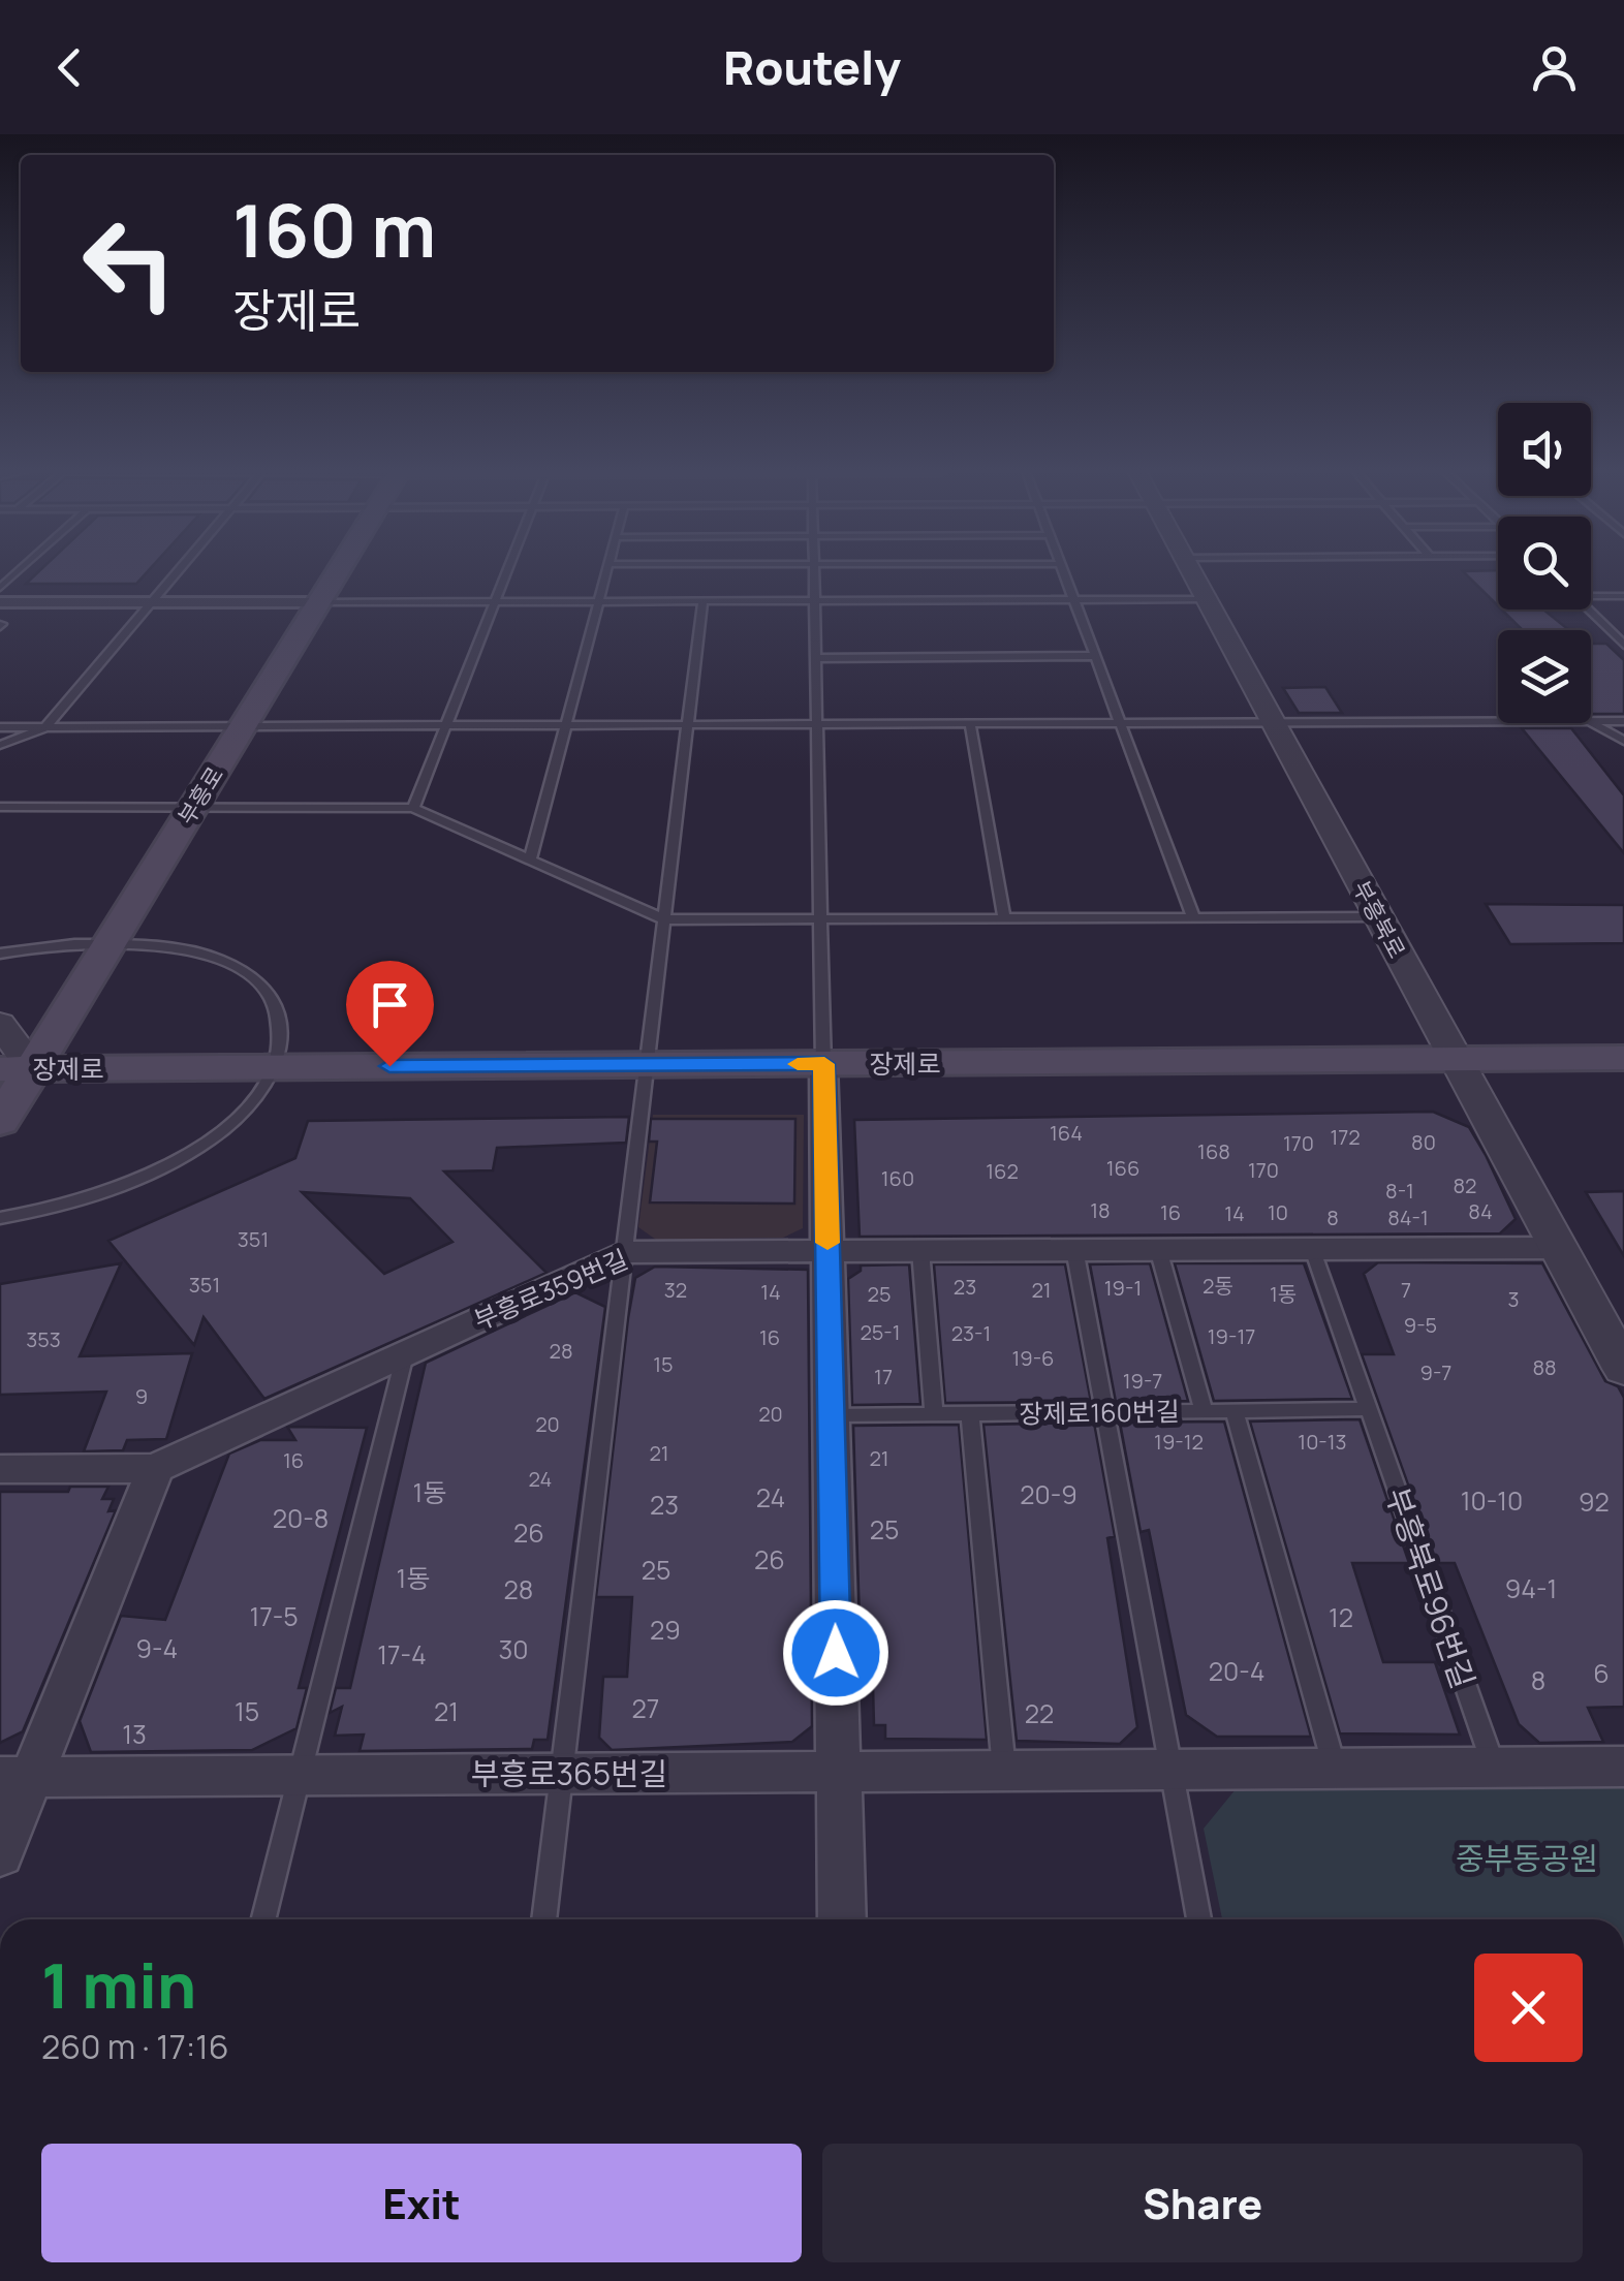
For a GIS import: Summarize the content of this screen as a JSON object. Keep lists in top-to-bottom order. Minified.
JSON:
{"streets":{"main road":["부흥로","장제로"],"street":["부흥북로","부흥로359번길","부흥로365번길"],"lane":["장제로160번길","부흥북로96번길"]},"crossings":[["부흥로","장제로"],["부흥북로","장제로"],["부흥북로","부흥로359번길"],["부흥로359번길","부흥북로96번길"],["장제로160번길","부흥북로96번길"]],"parks":["중부동공원"],"house_numbers":["164","172","80","170","168","166","170","162","160","82","8-1","18","84","16","10","14","8","84-1","351","351","2동","23","19-1","32","21","7","14","25","1동","3","9-5","25-1","23-1","19-17","16","353","28","19-6","15","88","9-7","17","19-7","9","20","20","19-12","10-13","21","21","16","24","1동","20-9","24","10-10","92","23","20-8","25","26","26","25","1동","94-1","28","17-5","12","29","9-4","30","17-4","20-4","6","8","27","15","21","22","13"],"page":{"header":"Routely","turn":["160 m","장제로"],"heading":["1 min","260 m · 17:16"],"buttons":["Exit","Share"]}}
